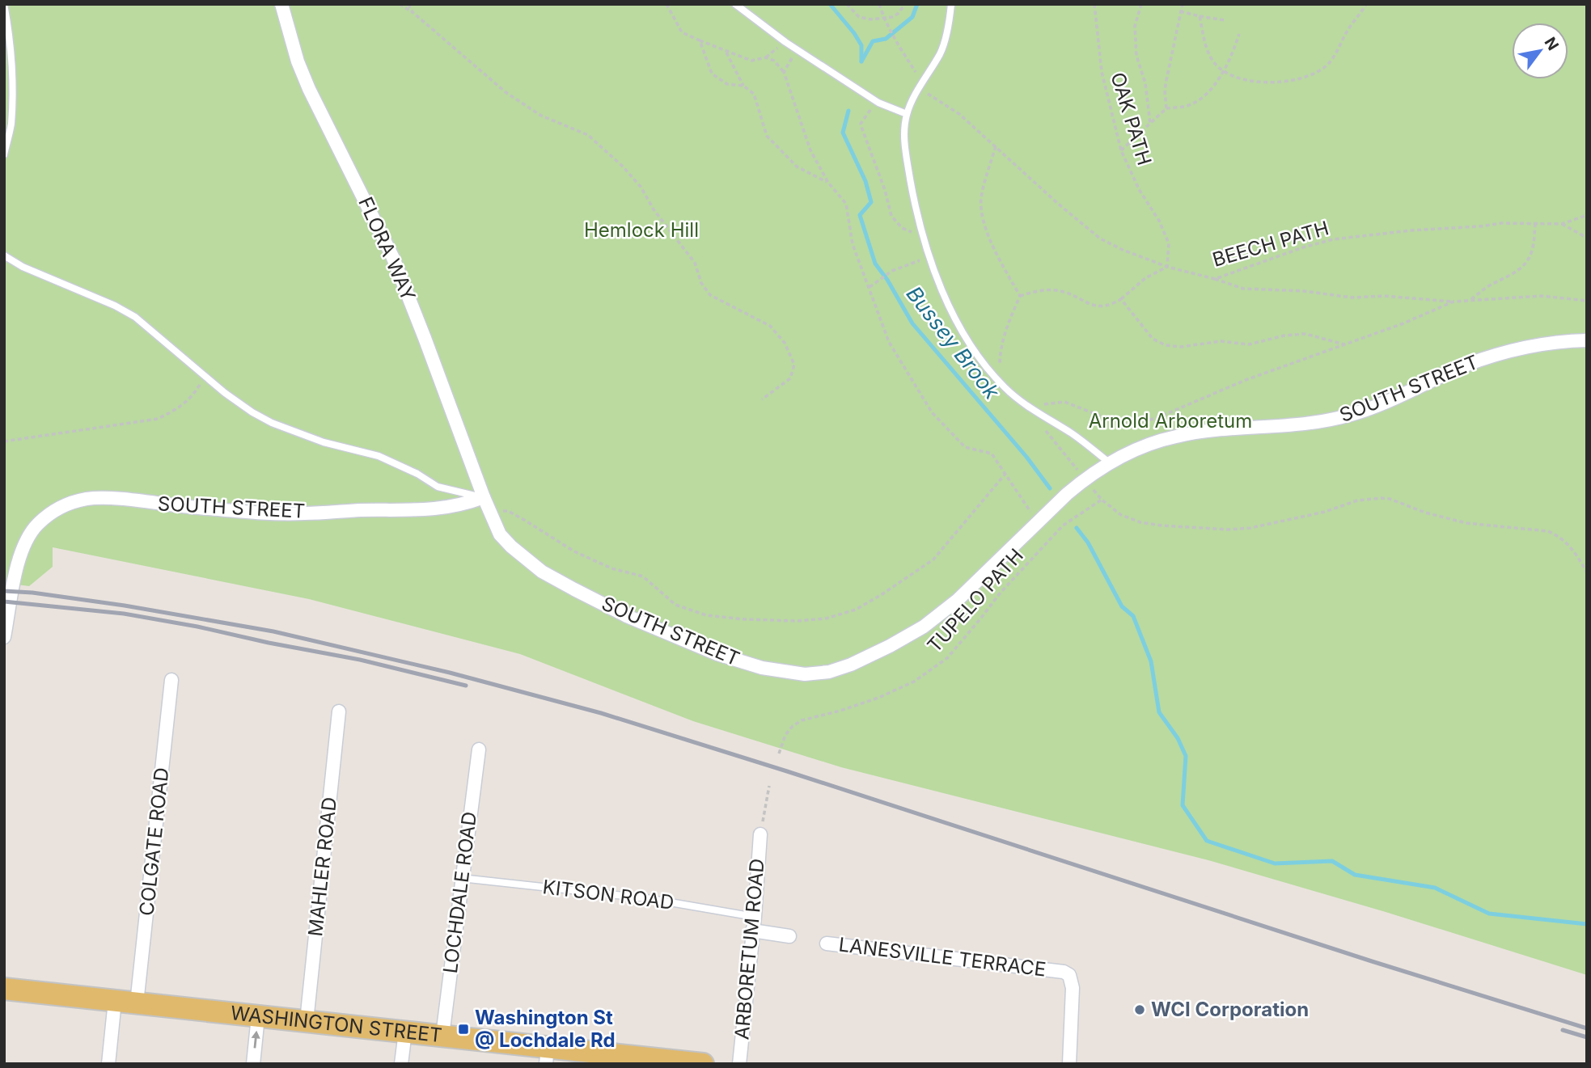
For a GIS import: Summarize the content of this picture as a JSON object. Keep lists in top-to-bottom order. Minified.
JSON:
{"streets":{"main road":["WASHINGTON STREET"],"street":["FLORA WAY","SOUTH STREET","COLGATE ROAD","MAHLER ROAD","LOCHDALE ROAD","ARBORETUM ROAD","LANESVILLE TERRACE"],"lane":["KITSON ROAD"],"path":["OAK PATH","BEECH PATH","TUPELO PATH"]},"crossings":[["OAK PATH","BEECH PATH"],["FLORA WAY","SOUTH STREET"],["COLGATE ROAD","WASHINGTON STREET"],["MAHLER ROAD","WASHINGTON STREET"],["LOCHDALE ROAD","KITSON ROAD"],["LOCHDALE ROAD","WASHINGTON STREET"],["KITSON ROAD","ARBORETUM ROAD"]],"water":["Bussey Brook"],"parks":["Hemlock Hill","Arnold Arboretum"],"places":{"other":["WCI Corporation"],"transit":["Washington St @ Lochdale Rd"]},"north":"top right"}
